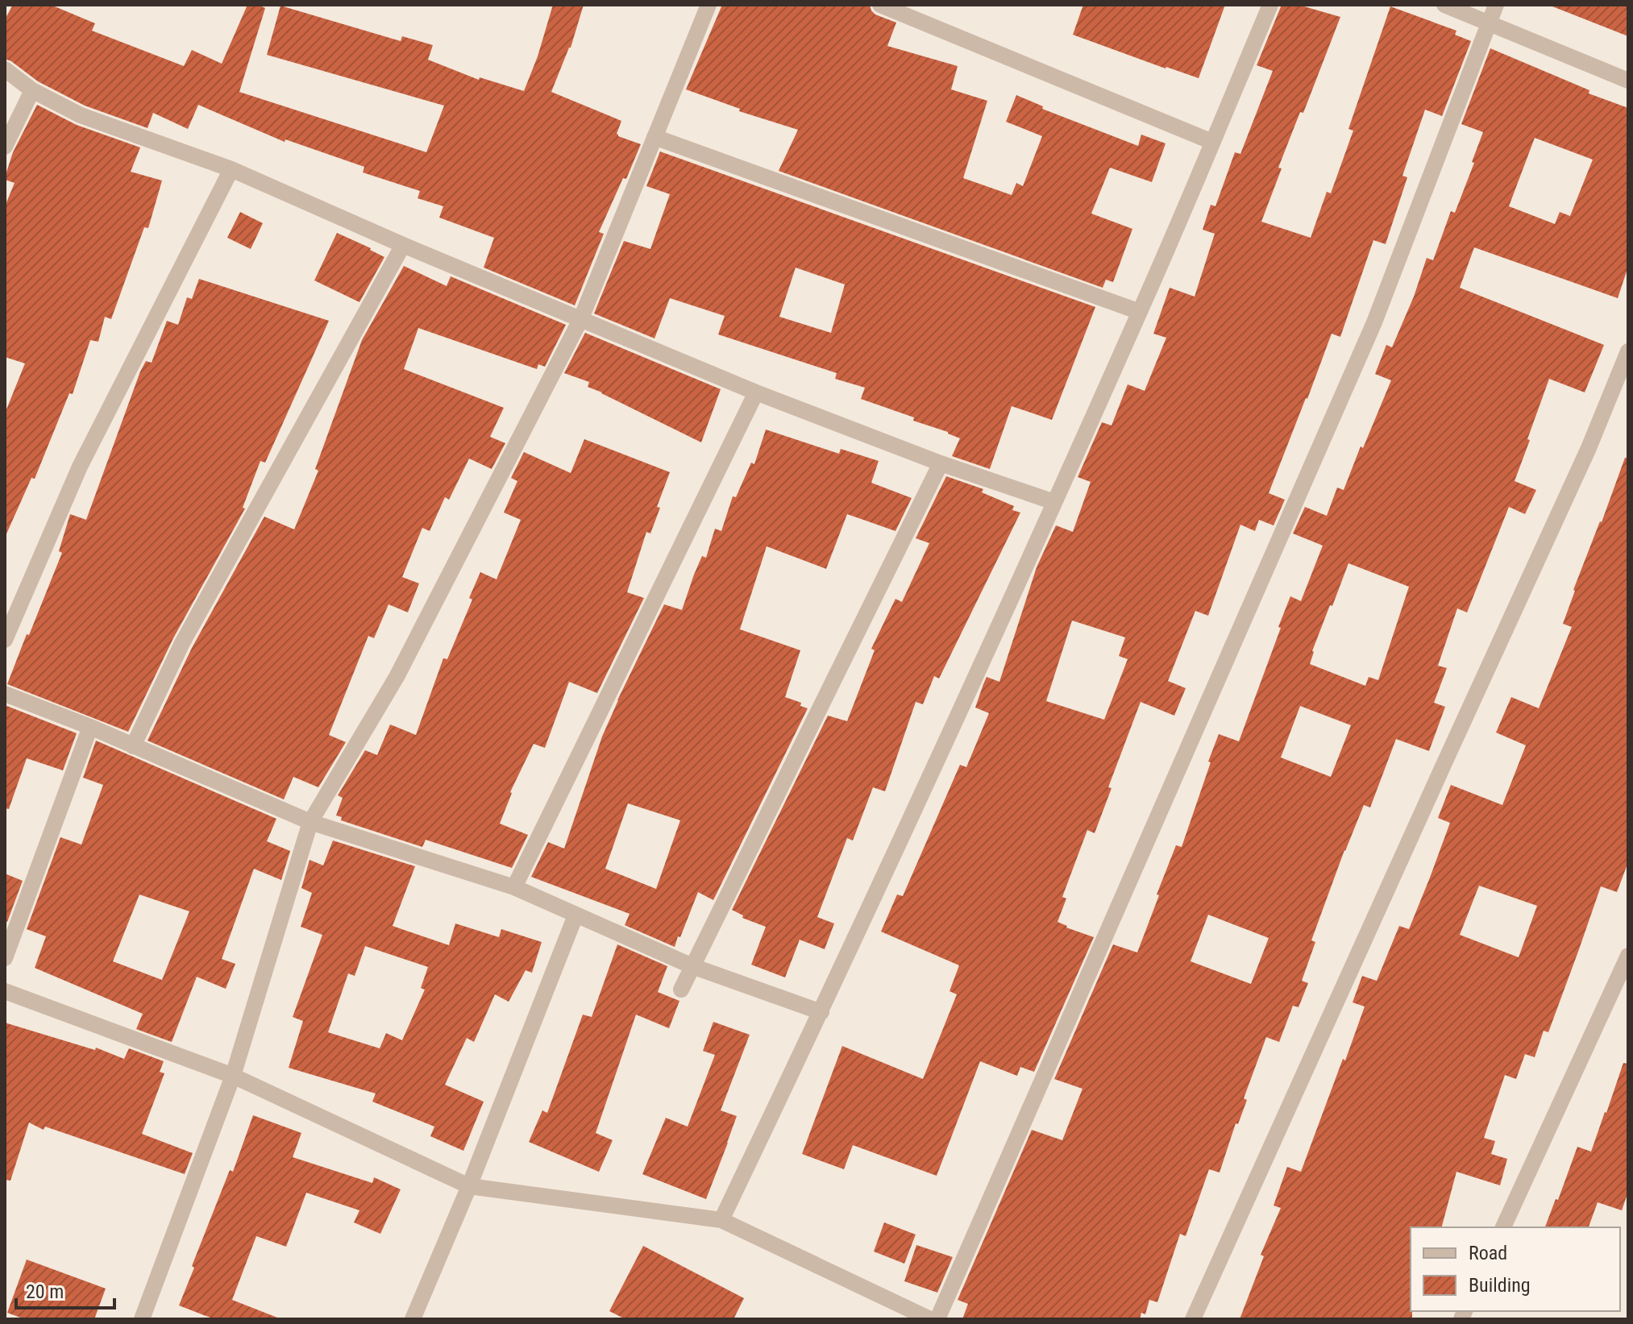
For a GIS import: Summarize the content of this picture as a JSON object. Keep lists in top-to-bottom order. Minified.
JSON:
{"legend":["Road","Building"],"scale_bar":"20 m"}
